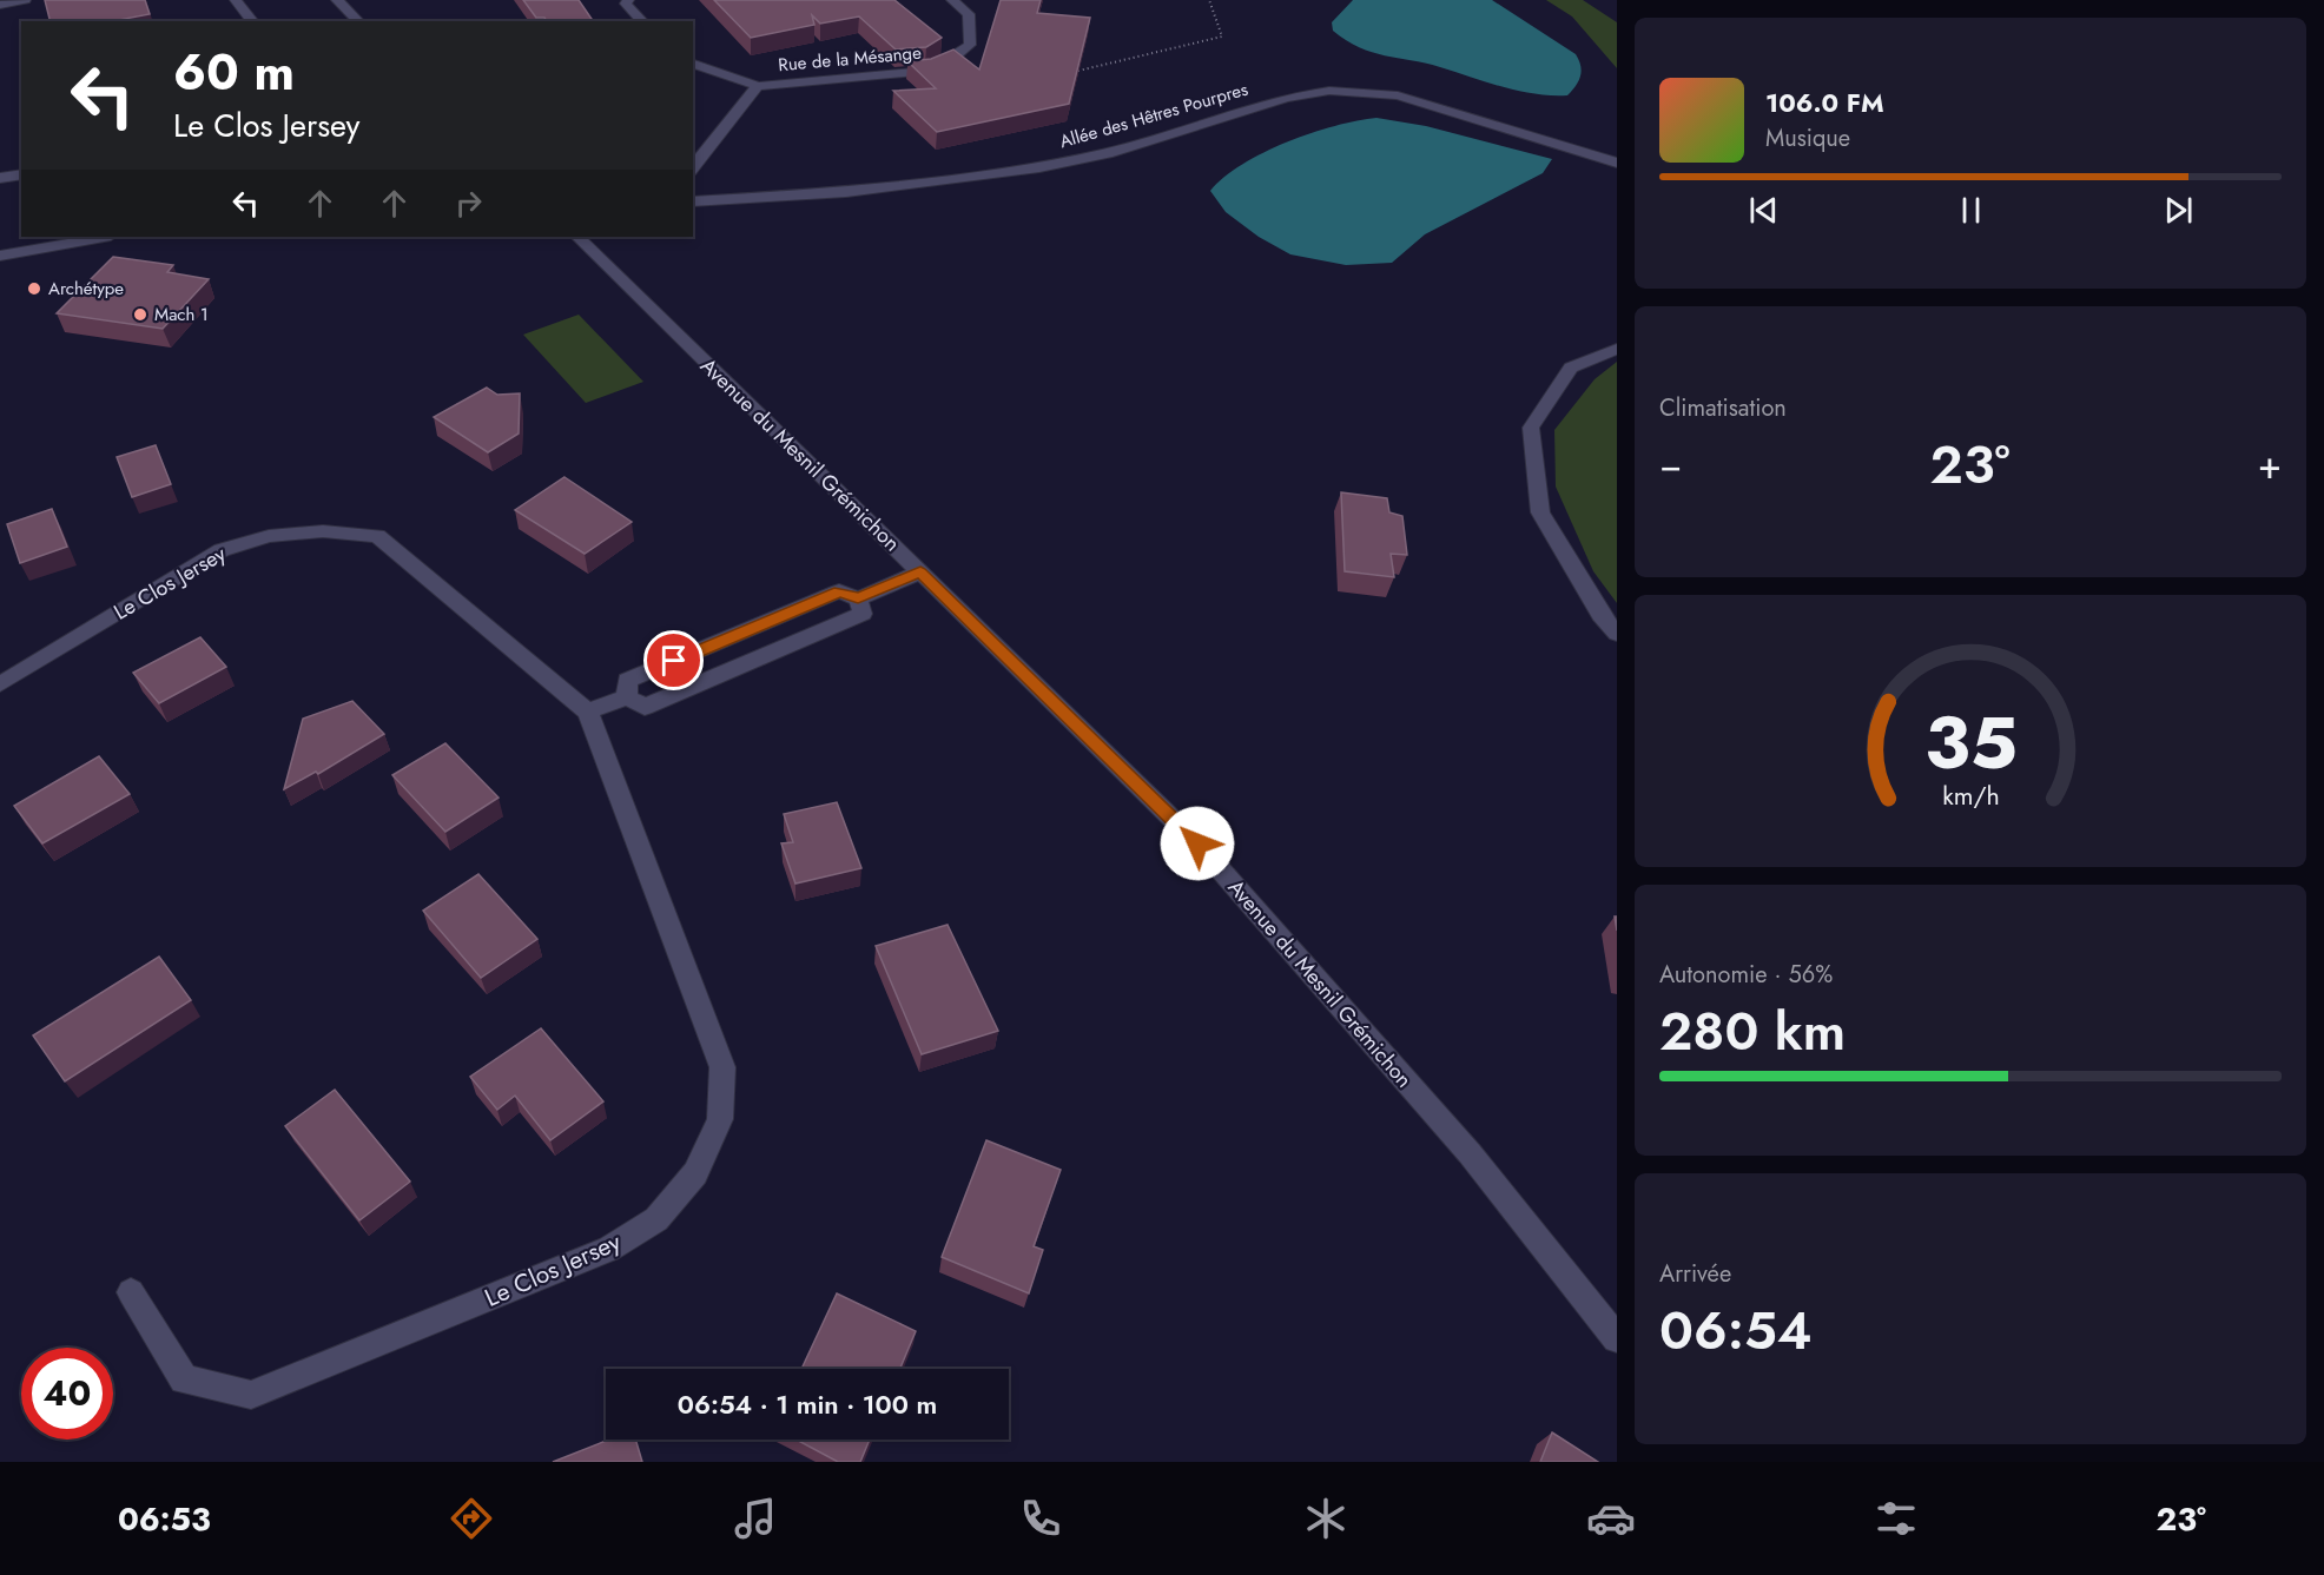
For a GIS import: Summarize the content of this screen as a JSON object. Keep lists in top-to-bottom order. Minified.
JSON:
{"streets":{"street":["Rue de la Mésange","Allée des Hêtres Pourpres","Avenue du Mesnil Grémichon","Le Clos Jersey"]},"places":["Archétype","Mach 1"],"page":{"turn":["60 m","Le Clos Jersey"],"song":["106.0 FM","Musique"],"tile":["Climatisation",["Autonomie · 56%","280 km"],["Arrivée","06:54"]],"heat":["−","23°","+"],"limit":"40","trip":"06:54 · 1 min · 100 m","tabs":["06:53","23°"],"gauge":["35","km/h"]}}
